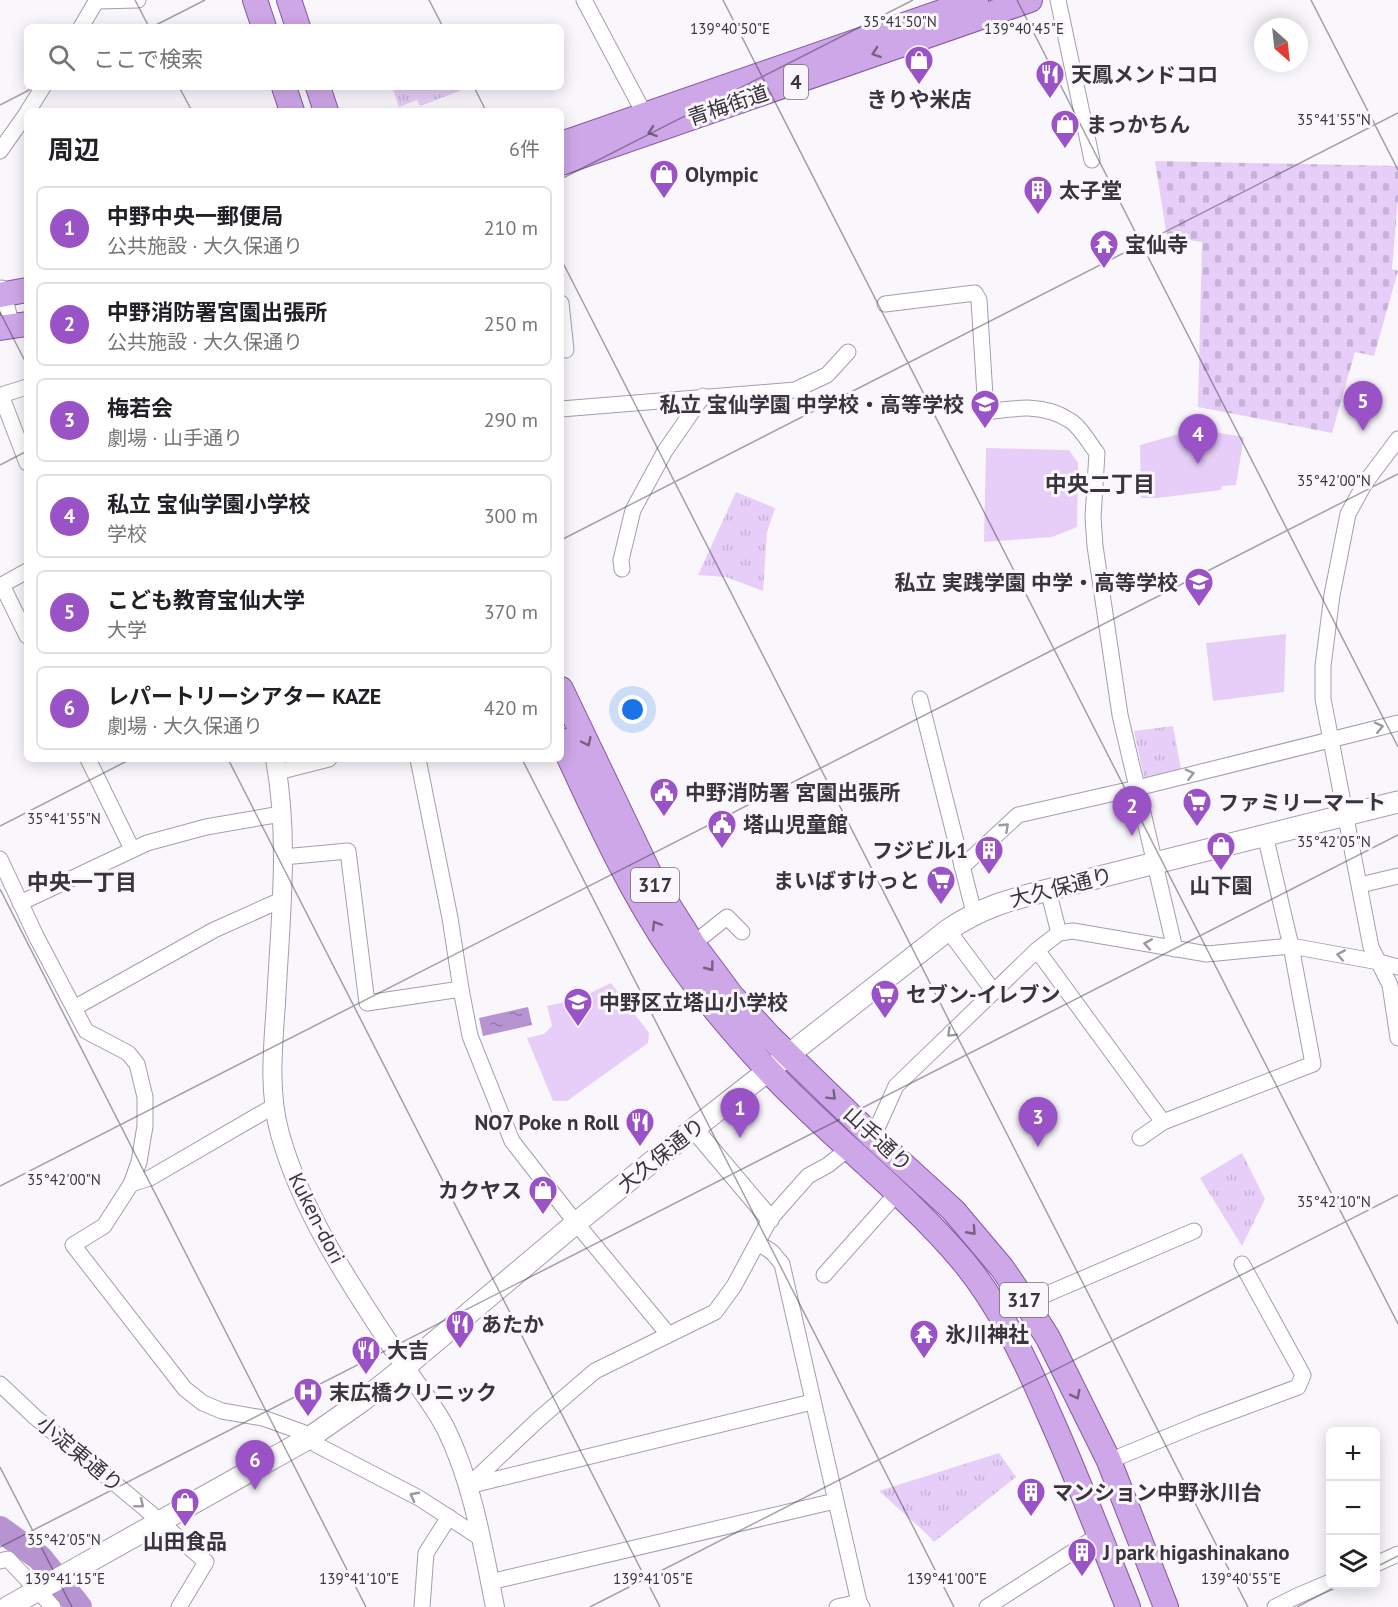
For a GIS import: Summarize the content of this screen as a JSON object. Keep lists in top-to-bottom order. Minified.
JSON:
{"streets":{"main road":["4","青梅街道","317","大久保通り","山手通り"],"street":["Kuken-dori","小淀東通り"]},"crossings":[["大久保通り","山手通り"],["大久保通り","Kuken-dori"],["大久保通り","小淀東通り"]],"districts":["中央二丁目","中央一丁目"],"places":{"shop":["きりや米店","まっかちん","Olympic","山下園","カクヤス","山田食品"],"restaurant":["天鳳メンドコロ","NO7 Poke n Roll","あたか","大吉"],"building":["太子堂","フジビル1","マンション中野氷川台","J park higashinakano"],"temple":["宝仙寺","氷川神社"],"school or university":["私立 宝仙学園 中学校・高等学校","私立 実践学園 中学・高等学校","中野区立塔山小学校"],"public building":["中野消防署 宮園出張所","塔山児童館"],"supermarket":["ファミリーマート","まいばすけっと","セブン-イレブン"],"hospital":["末広橋クリニック"]},"north":"bottom right","page":{"search":"ここで検索","heading":["周辺","6件"],"list":[{"mark":"1","name":"中野中央一郵便局","note":"公共施設 · 大久保通り","value":"210 m"},{"mark":"2","name":"中野消防署宮園出張所","note":"公共施設 · 大久保通り","value":"250 m"},{"mark":"3","name":"梅若会","note":"劇場 · 山手通り","value":"290 m"},{"mark":"4","name":"私立 宝仙学園小学校","note":"学校","value":"300 m"},{"mark":"5","name":"こども教育宝仙大学","note":"大学","value":"370 m"},{"mark":"6","name":"レパートリーシアター KAZE","note":"劇場 · 大久保通り","value":"420 m"}],"pins":["5","4","2","1","3","6"],"map_buttons":["+","−"]},"coordinates":["35°41'50\"N","139°40'50\"E","139°40'45\"E","35°41'55\"N","35°42'00\"N","35°42'05\"N","35°42'10\"N","139°41'15\"E","139°41'10\"E","139°41'05\"E","139°41'00\"E","139°40'55\"E"]}
